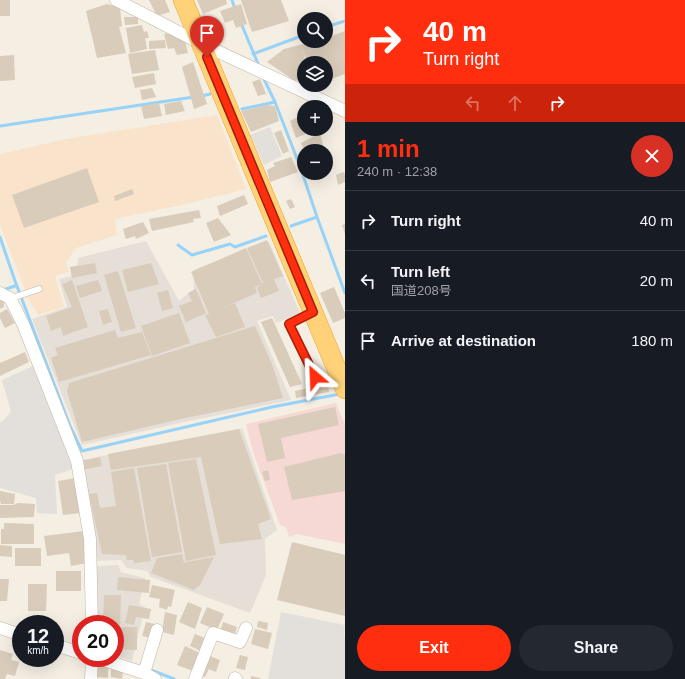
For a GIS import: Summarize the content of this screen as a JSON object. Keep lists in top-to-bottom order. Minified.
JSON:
{"page":{"turn":["40 m","Turn right"],"map_buttons":["+","−"],"heading":["1 min","240 m · 12:38"],"list":[{"name":"Turn right","value":"40 m"},{"name":"Turn left","note":"国道208号","value":"20 m"},{"name":"Arrive at destination","value":"180 m"}],"speed":"12 km/h","limit":"20","buttons":["Exit","Share"]}}
